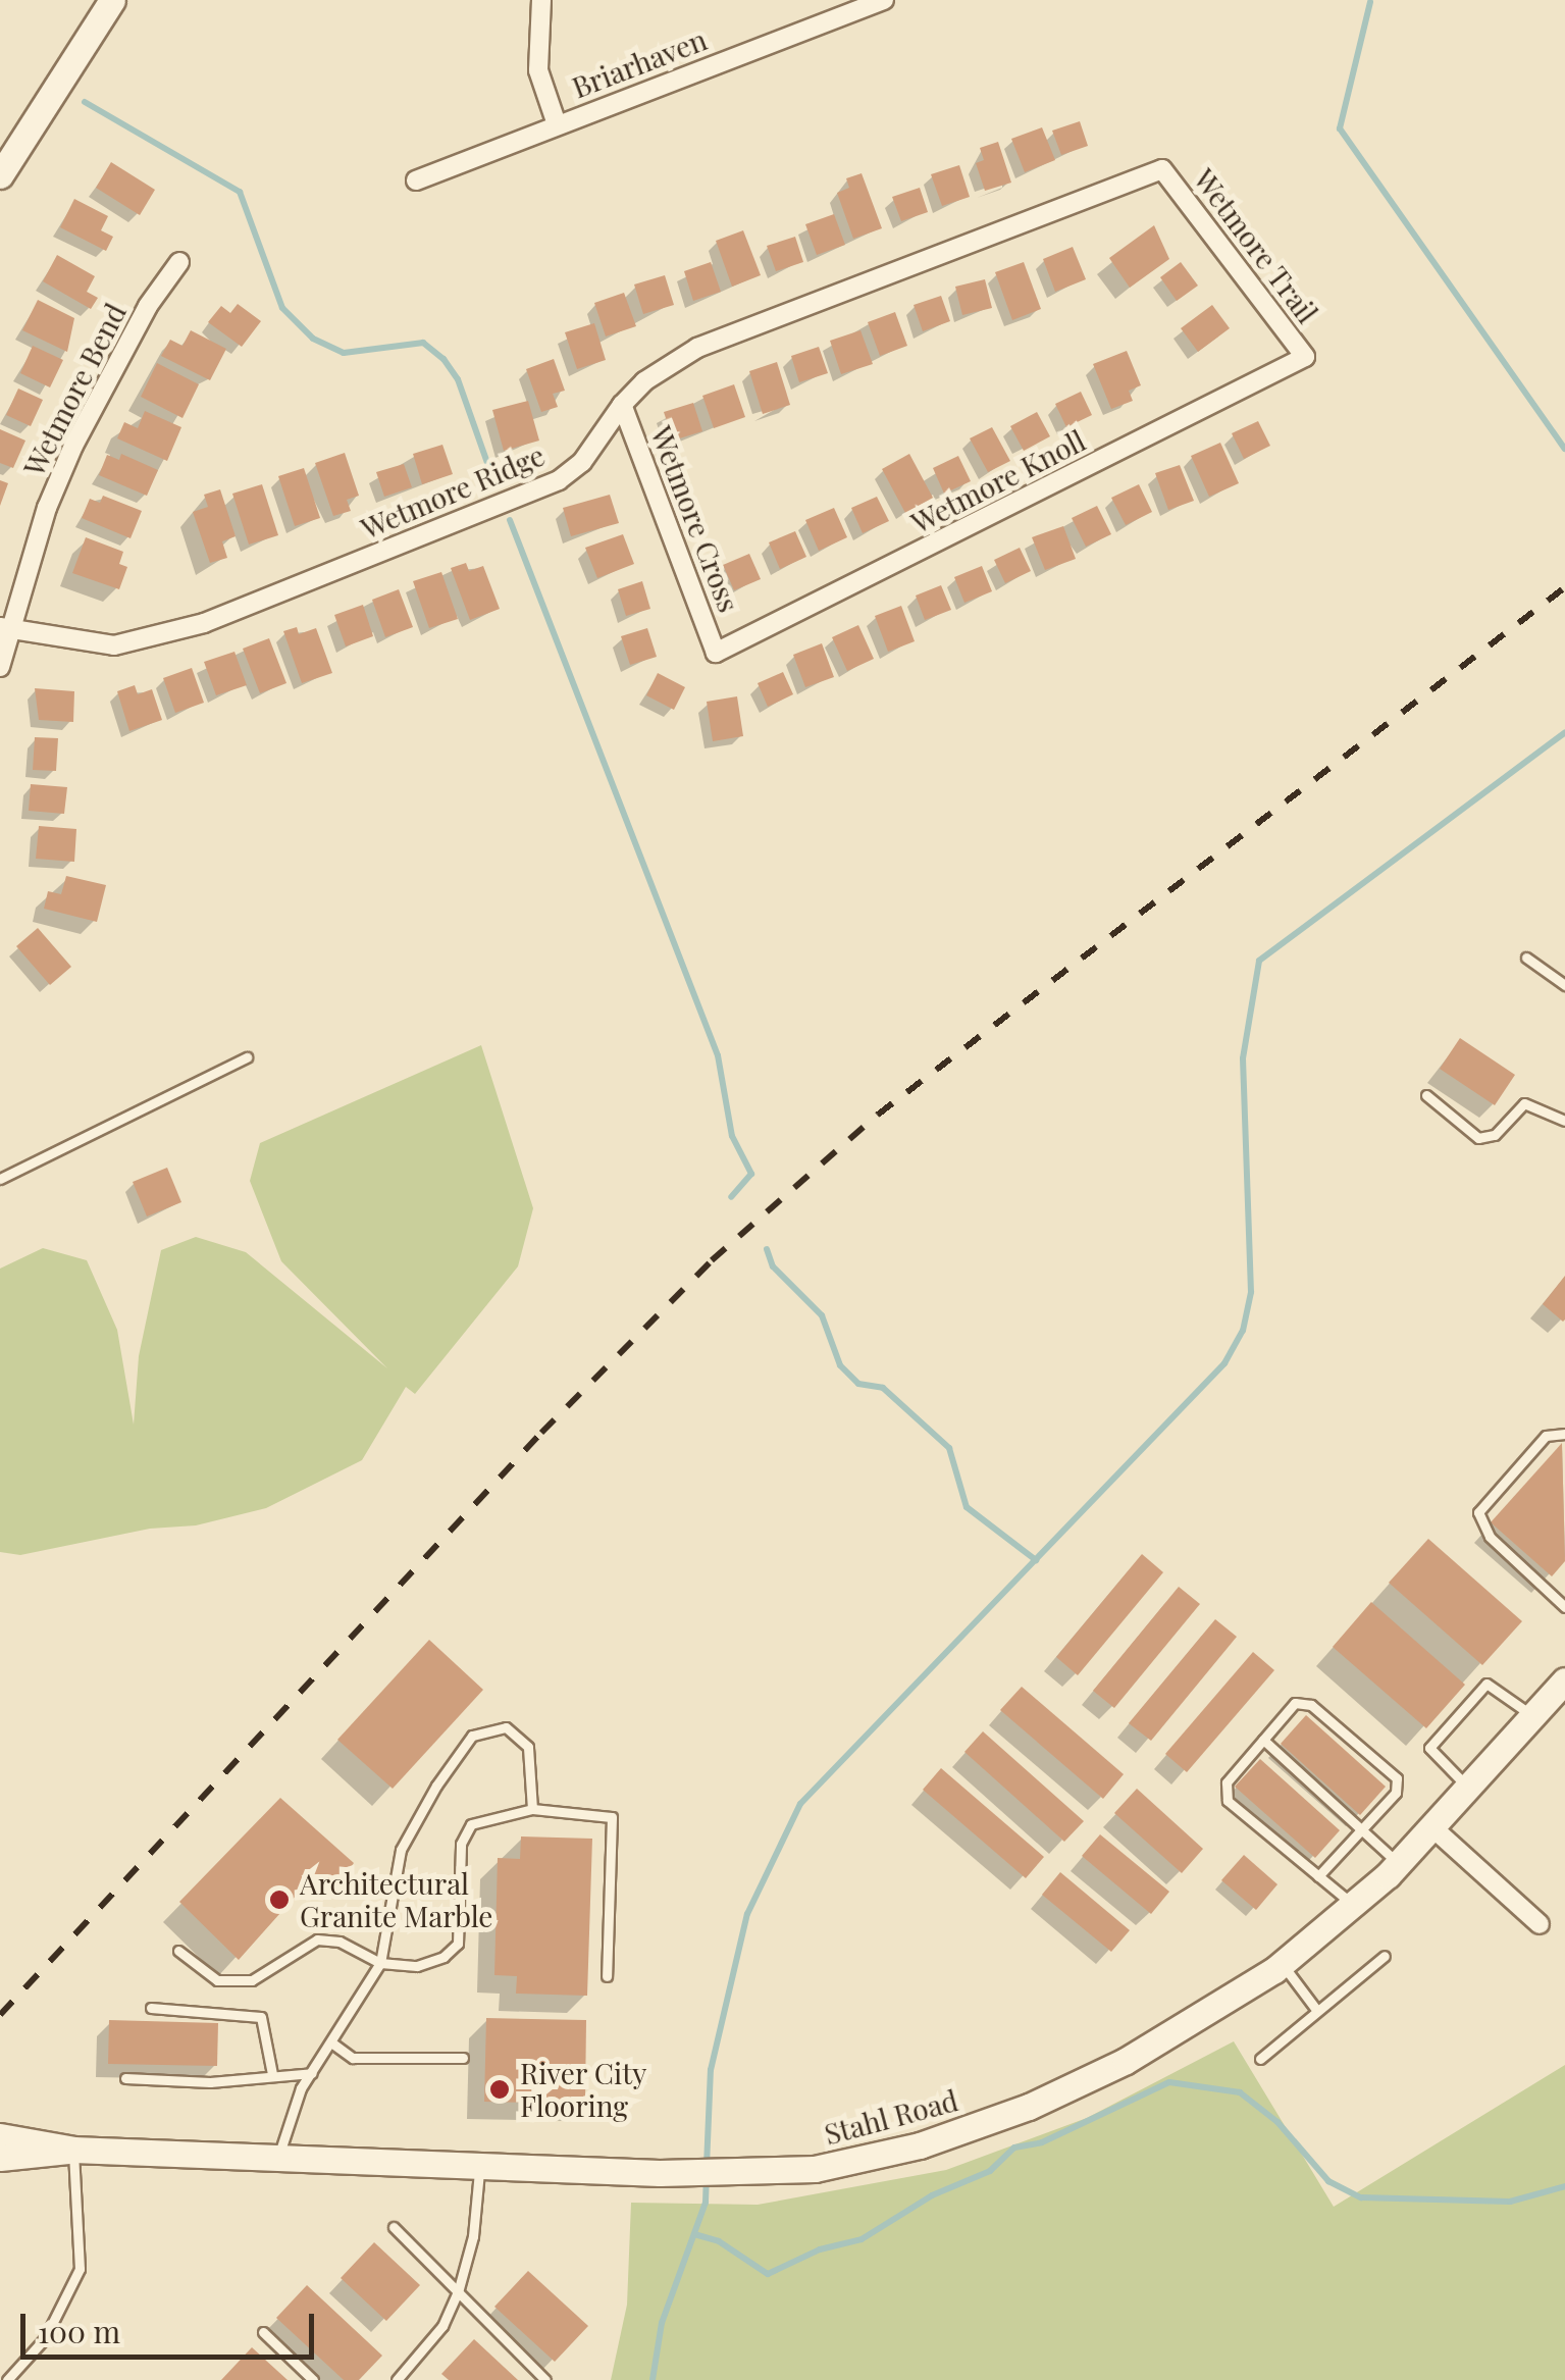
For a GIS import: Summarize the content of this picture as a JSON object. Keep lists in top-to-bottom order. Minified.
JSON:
{"streets":{"street":["Briarhaven","Wetmore Trail","Wetmore Bend","Wetmore Knoll","Wetmore Ridge","Wetmore Cross","Stahl Road"]},"crossings":[["Wetmore Trail","Wetmore Knoll"],["Wetmore Trail","Wetmore Ridge"],["Wetmore Bend","Wetmore Ridge"],["Wetmore Knoll","Wetmore Cross"],["Wetmore Ridge","Wetmore Cross"]],"places":["Architectural Granite Marble","River City Flooring"],"scale_bar":"100 m"}
